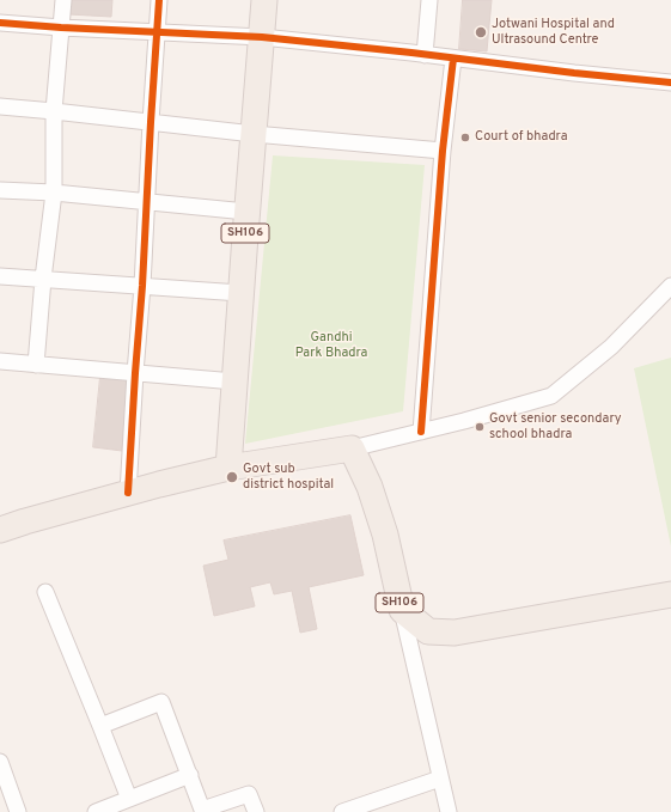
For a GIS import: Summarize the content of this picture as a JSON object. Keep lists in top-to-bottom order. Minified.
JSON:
{"streets":{"main road":["SH106"]},"parks":["Gandhi Park Bhadra"],"places":["Jotwani Hospital and Ultrasound Centre","Court of bhadra","Govt senior secondary school bhadra","Govt sub district hospital"]}
